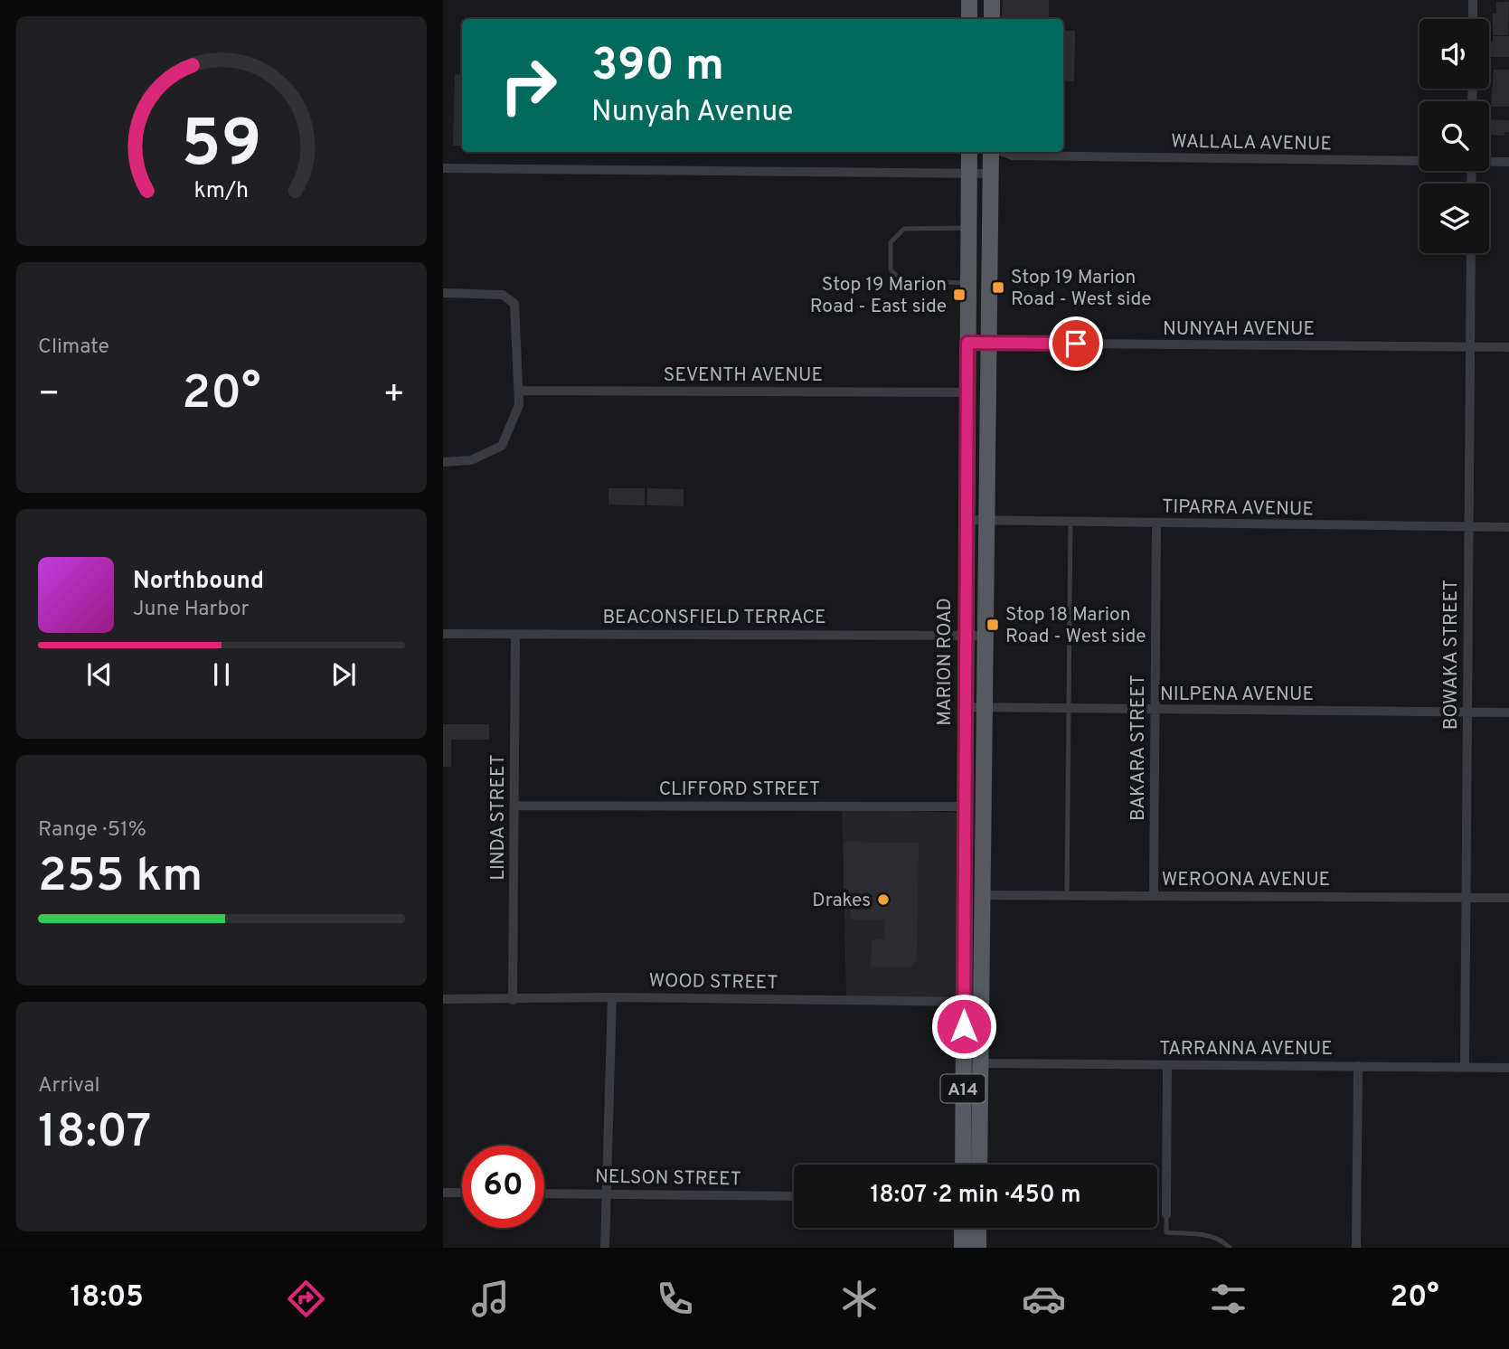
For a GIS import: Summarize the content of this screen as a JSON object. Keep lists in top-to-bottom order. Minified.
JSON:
{"streets":{"main road":["MARION ROAD","A14"],"street":["WALLALA AVENUE","NUNYAH AVENUE","SEVENTH AVENUE","TIPARRA AVENUE","BEACONSFIELD TERRACE","BOWAKA STREET","NILPENA AVENUE","BAKARA STREET","CLIFFORD STREET","LINDA STREET","WEROONA AVENUE","WOOD STREET","TARRANNA AVENUE","NELSON STREET"]},"crossings":[["NUNYAH AVENUE","BOWAKA STREET"],["NUNYAH AVENUE","MARION ROAD"],["NUNYAH AVENUE","A14"],["SEVENTH AVENUE","MARION ROAD"],["TIPARRA AVENUE","BOWAKA STREET"],["TIPARRA AVENUE","MARION ROAD"],["TIPARRA AVENUE","BAKARA STREET"],["TIPARRA AVENUE","A14"],["BEACONSFIELD TERRACE","MARION ROAD"],["BEACONSFIELD TERRACE","LINDA STREET"],["BEACONSFIELD TERRACE","A14"],["BOWAKA STREET","NILPENA AVENUE"],["BOWAKA STREET","WEROONA AVENUE"],["BOWAKA STREET","TARRANNA AVENUE"],["MARION ROAD","NILPENA AVENUE"],["MARION ROAD","CLIFFORD STREET"],["MARION ROAD","WOOD STREET"],["NILPENA AVENUE","BAKARA STREET"],["NILPENA AVENUE","A14"],["BAKARA STREET","WEROONA AVENUE"],["CLIFFORD STREET","LINDA STREET"],["LINDA STREET","WOOD STREET"],["WEROONA AVENUE","A14"],["WOOD STREET","A14"],["TARRANNA AVENUE","A14"]],"places":{"transit":["Stop 19 Marion Road - West side","Stop 19 Marion Road - East side","Stop 18 Marion Road - West side"],"other":["Drakes"]},"page":{"turn":["390 m","Nunyah Avenue"],"tile":["Climate",["Range · 51%","255 km"],["Arrival","18:07"]],"heat":["−","20°","+"],"song":["Northbound","June Harbor"],"limit":"60","trip":"18:07 · 2 min · 450 m","tabs":["18:05","20°"],"gauge":["59","km/h"]}}
